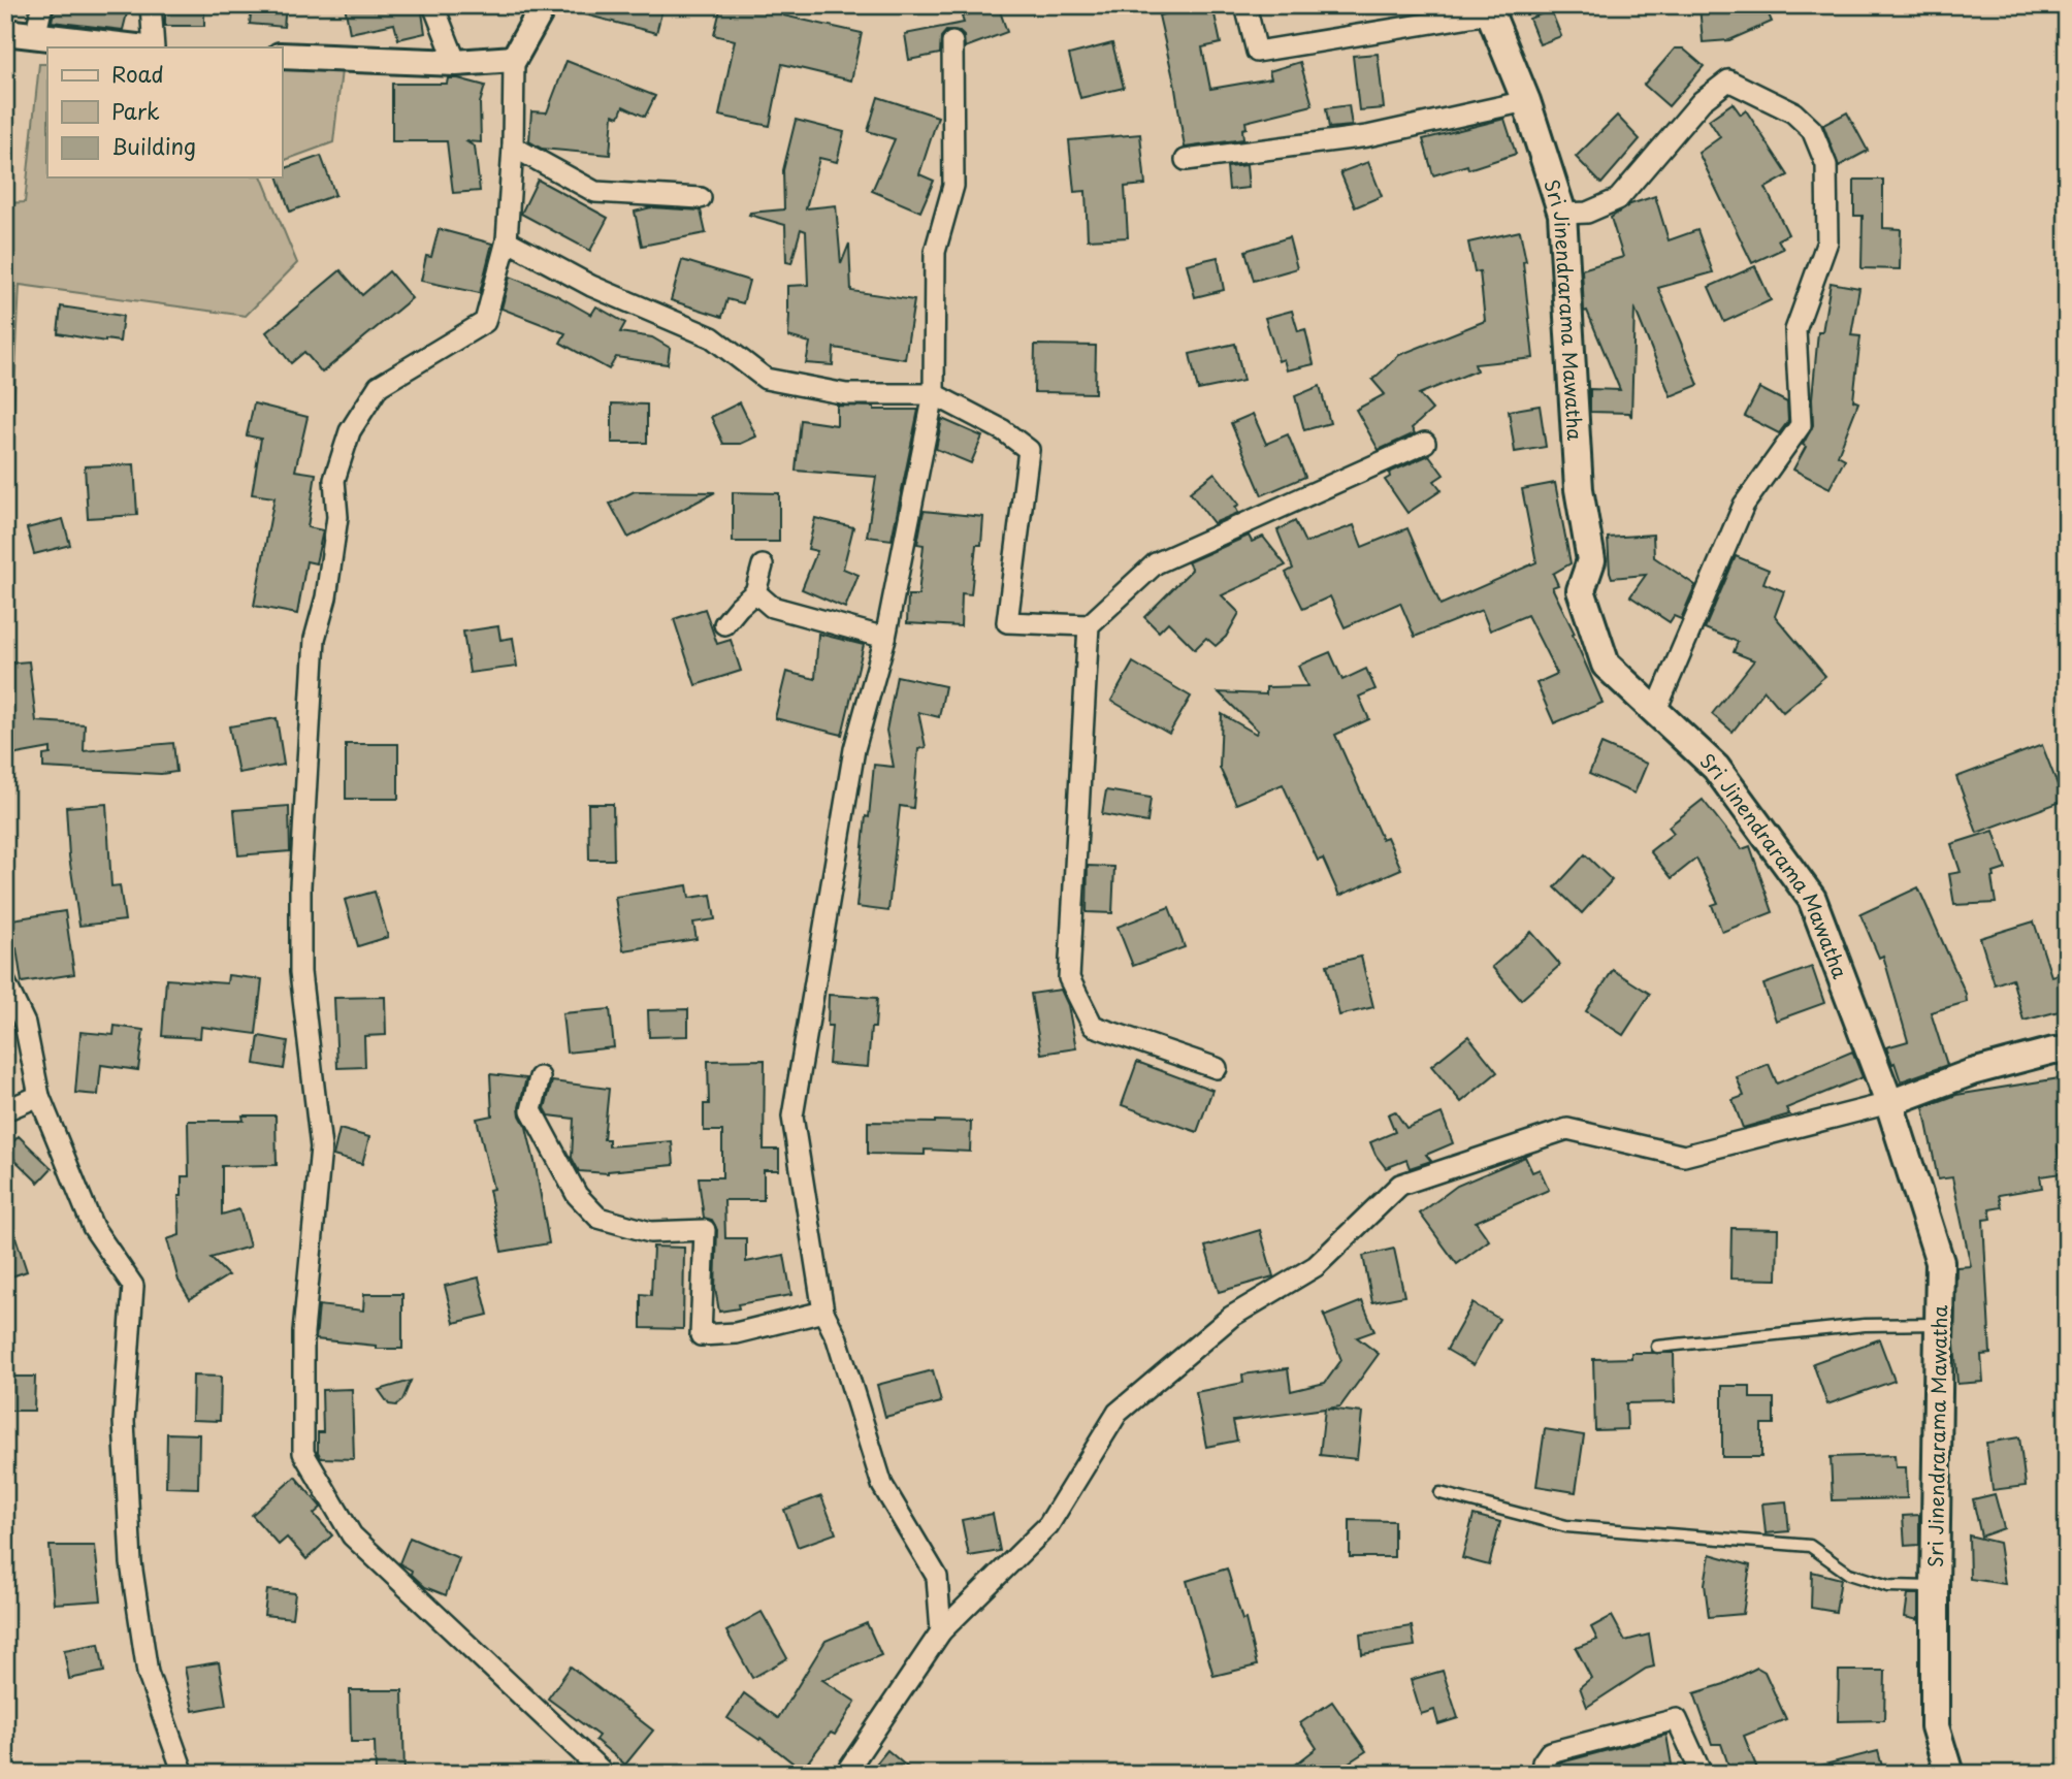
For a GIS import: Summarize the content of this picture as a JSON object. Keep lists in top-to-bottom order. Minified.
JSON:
{"streets":{"main road":["Sri Jinendrarama Mawatha"]},"legend":["Road","Park","Building"]}
